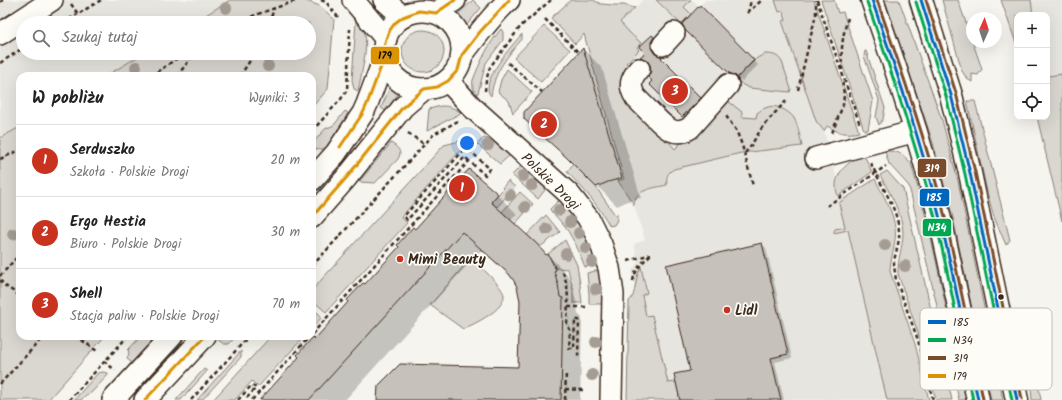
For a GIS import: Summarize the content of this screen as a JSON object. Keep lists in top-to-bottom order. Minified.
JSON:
{"streets":{"street":["Polskie Drogi"]},"places":["Mimi Beauty","Lidl"],"lines":["transit line 185","transit line 319","transit line 179","transit line N34"],"legend":["185","N34","319","179"],"north":"top","page":{"map_buttons":["+","−"],"search":"Szukaj tutaj","heading":["W pobliżu","Wyniki: 3"],"pins":["3","2","1"],"list":[{"mark":"1","name":"Serduszko","note":"Szkoła · Polskie Drogi","value":"20 m"},{"mark":"2","name":"Ergo Hestia","note":"Biuro · Polskie Drogi","value":"30 m"},{"mark":"3","name":"Shell","note":"Stacja paliw · Polskie Drogi","value":"70 m"}]}}
